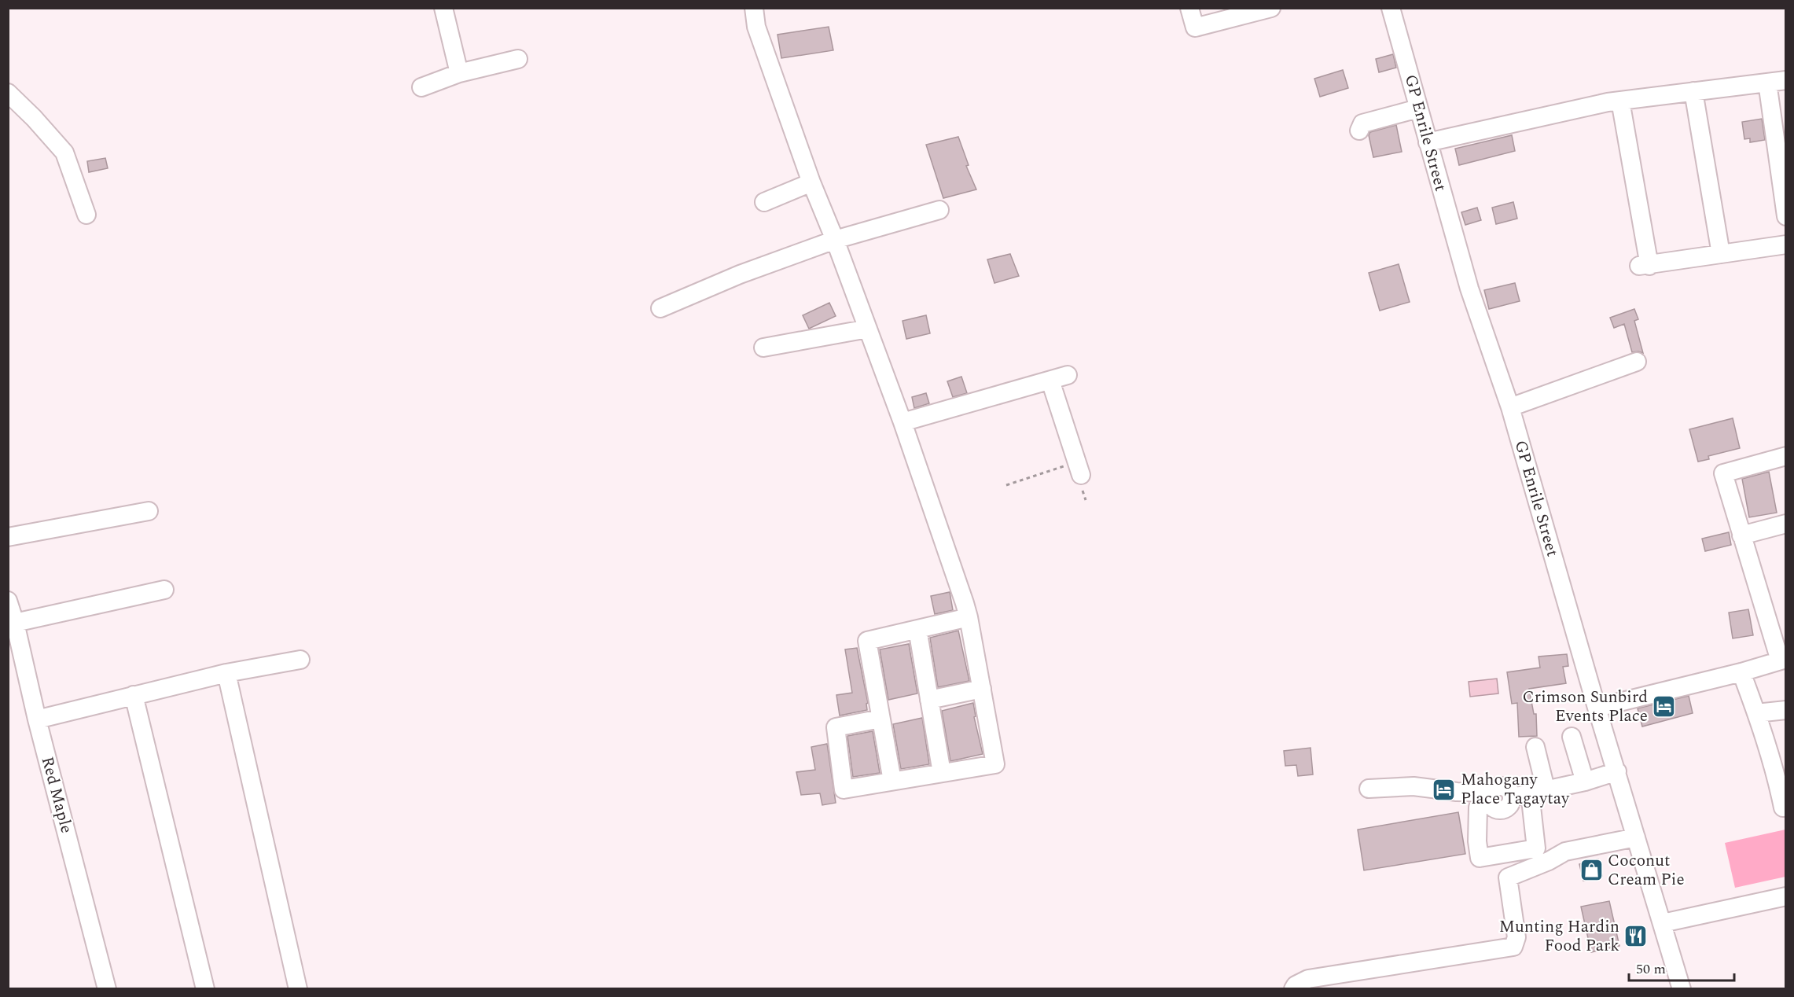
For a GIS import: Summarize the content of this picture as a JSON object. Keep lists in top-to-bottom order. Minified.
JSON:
{"streets":{"street":["GP Enrile Street","Red Maple"]},"places":{"hotel":["Crimson Sunbird Events Place","Mahogany Place Tagaytay"],"shop":["Coconut Cream Pie"],"restaurant":["Munting Hardin Food Park"]},"scale_bar":"50 m"}
